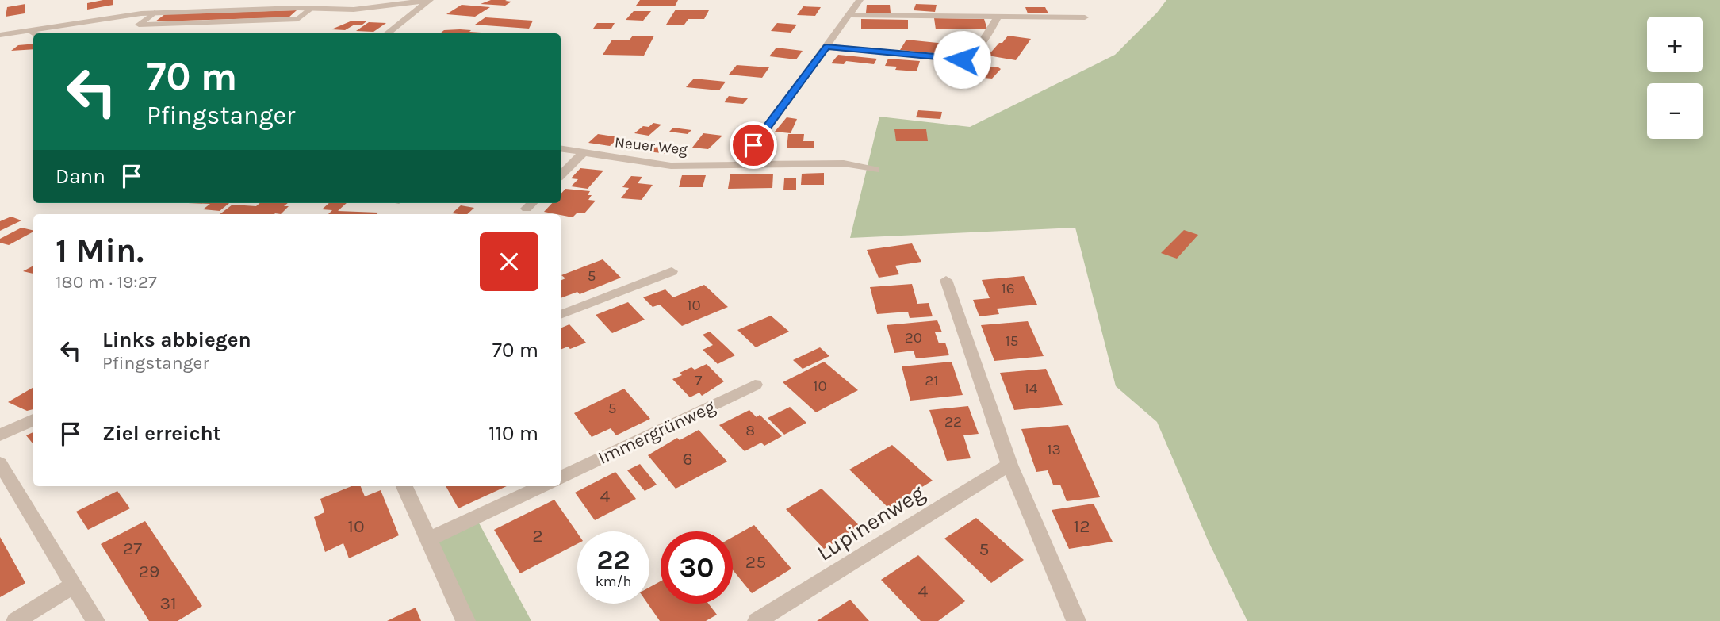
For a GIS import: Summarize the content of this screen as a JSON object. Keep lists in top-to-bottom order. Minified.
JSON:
{"streets":{"street":["Neuer Weg","Immergrünweg","Lupinenweg"]},"house_numbers":["5","16","10","20","15","7","21","10","14","5","22","8","13","6","4","10","12","2","27","5","25","29","4","31"],"page":{"map_buttons":["+","−"],"turn":["70 m","Pfingstanger"],"then":"Dann","heading":["1 Min.","180 m · 19:27"],"list":[{"name":"Links abbiegen","note":"Pfingstanger","value":"70 m"},{"name":"Ziel erreicht","value":"110 m"}],"speed":"22 km/h","limit":"30"}}
